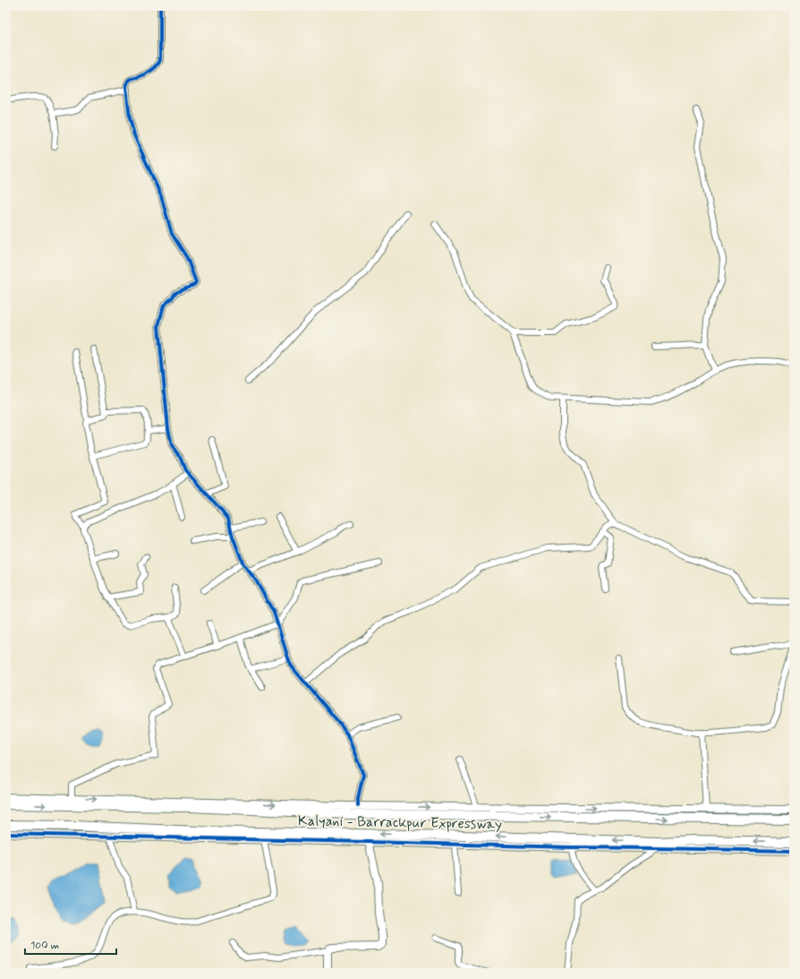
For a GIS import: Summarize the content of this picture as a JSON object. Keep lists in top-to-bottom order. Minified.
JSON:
{"streets":{"highway":["Kalyani - Barrackpur Expressway"]},"scale_bar":"100 m"}
